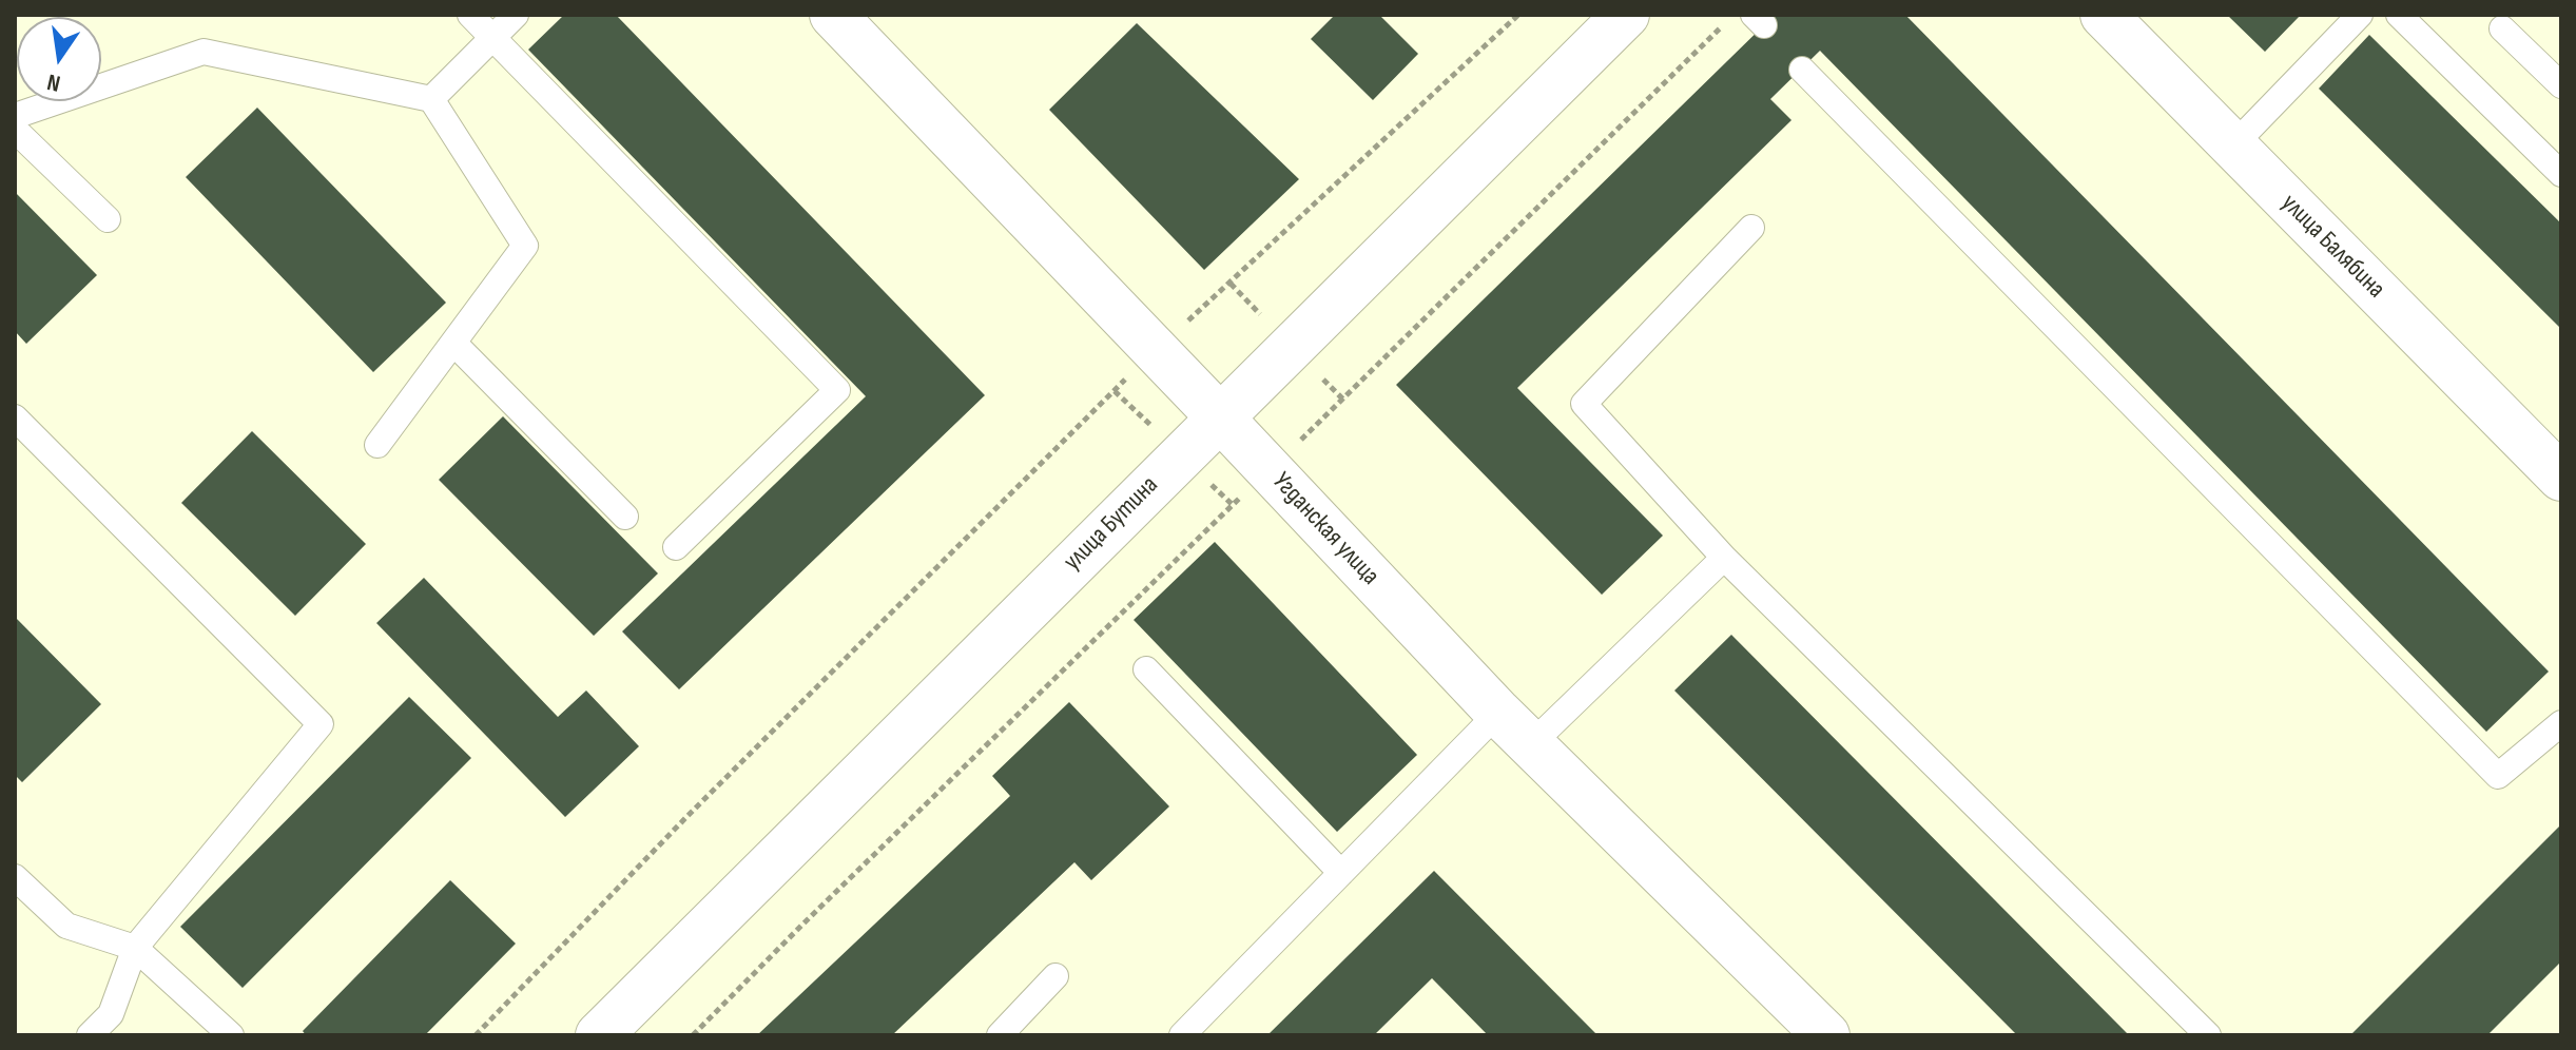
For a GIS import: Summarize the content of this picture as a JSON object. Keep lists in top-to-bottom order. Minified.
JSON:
{"streets":{"street":["улица Балябина","улица Бутина","Угданская улица"]},"crossings":[["улица Бутина","Угданская улица"]],"north":"bottom"}
